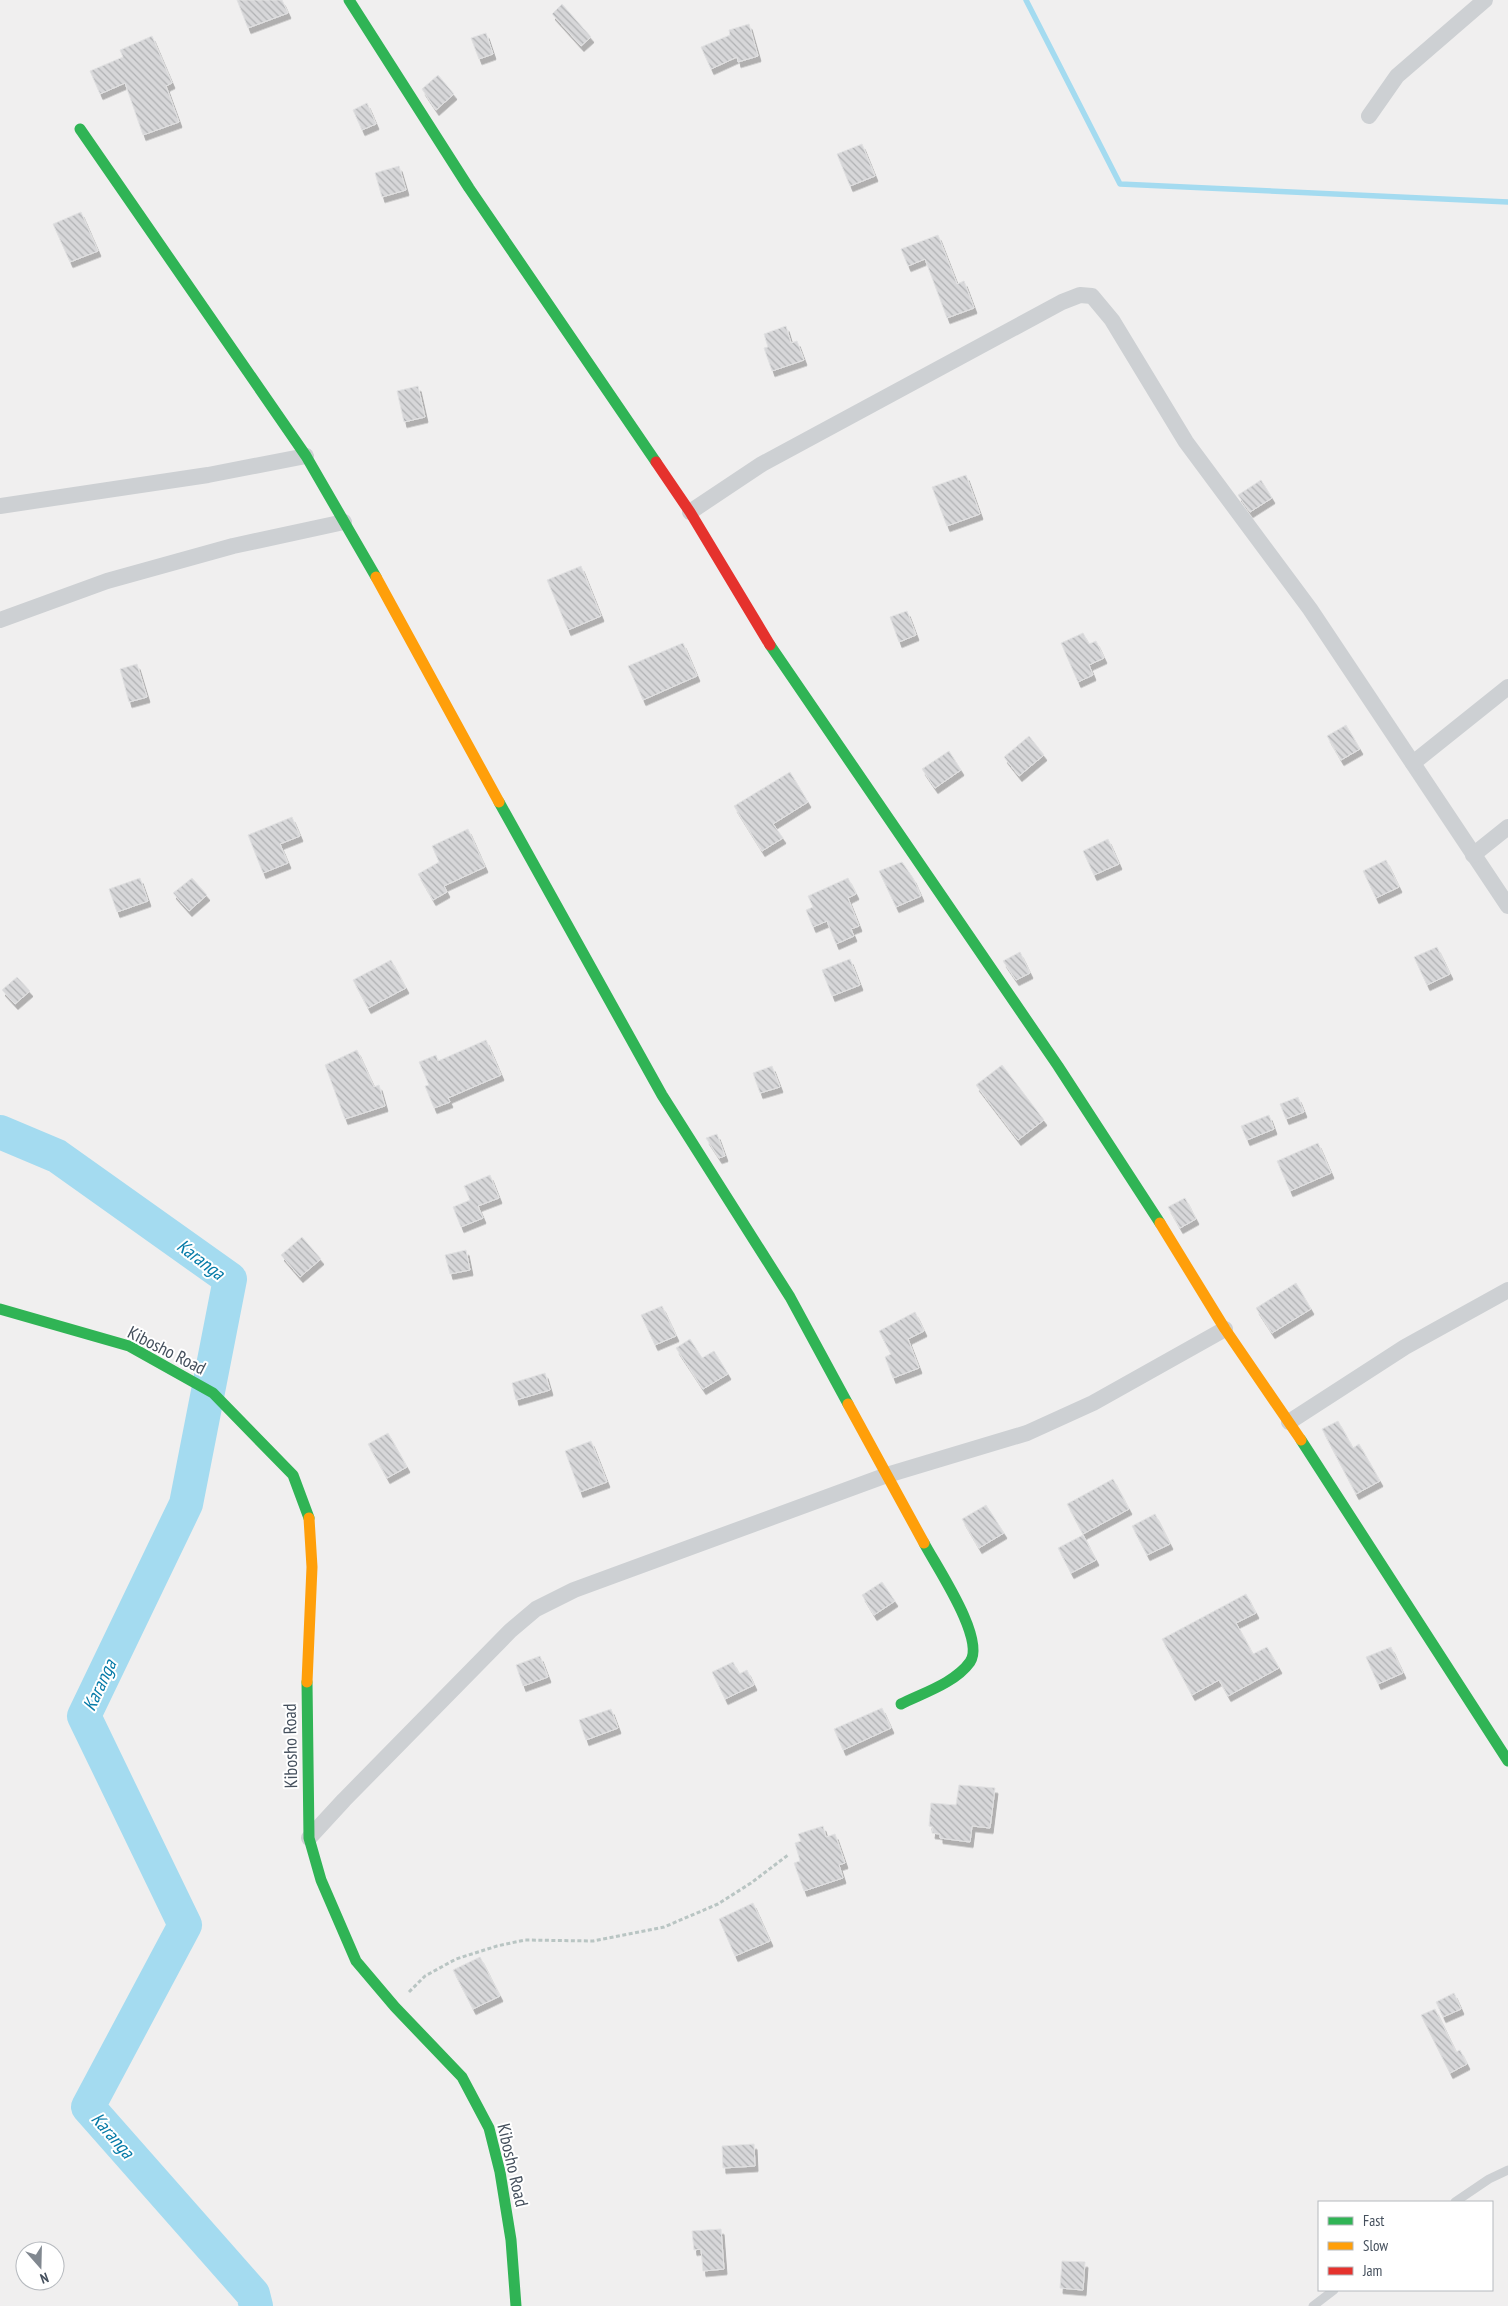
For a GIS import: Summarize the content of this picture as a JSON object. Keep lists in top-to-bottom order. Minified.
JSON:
{"streets":{"street":["Kibosho Road"]},"water":["Karanga"],"legend":["Fast","Slow","Jam"],"north":"bottom"}
